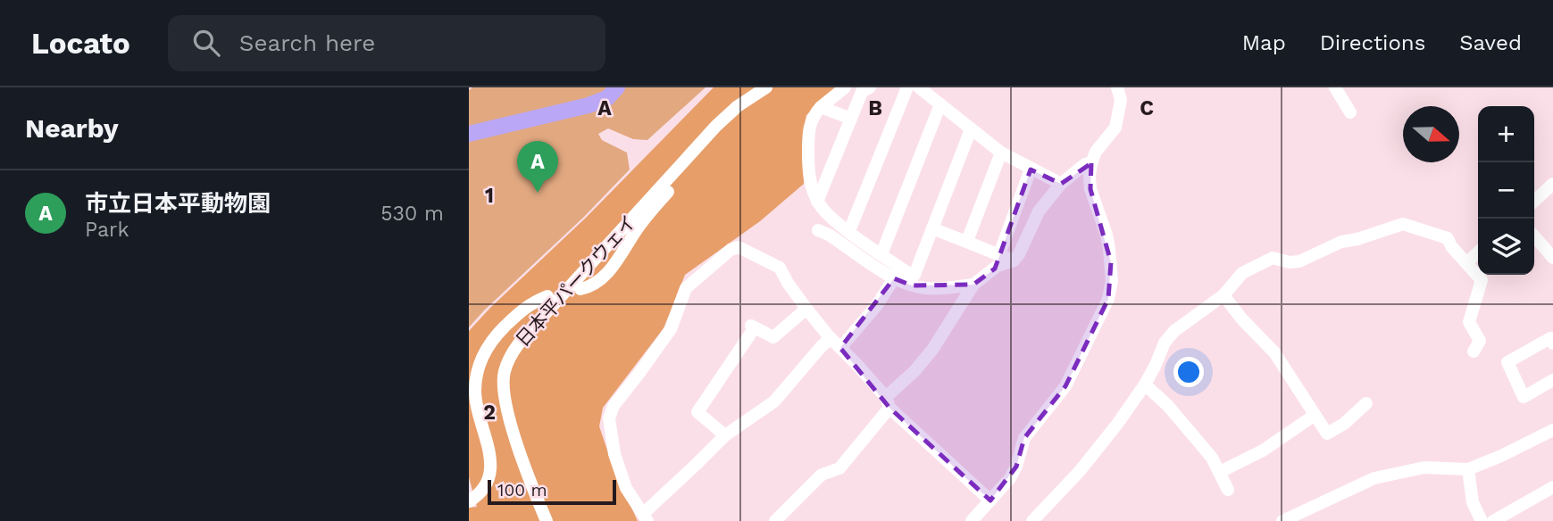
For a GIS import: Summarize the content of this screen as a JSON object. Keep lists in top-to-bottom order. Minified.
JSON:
{"streets":{"street":["日本平パークウェイ"]},"scale_bar":"100 m","north":"right","page":{"header":"Locato","search":"Search here","nav":["Map","Directions","Saved"],"heading":"Nearby","map_buttons":["+","−"],"pins":"A","list":[{"mark":"A","name":"市立日本平動物園","note":"Park","value":"530 m"}],"scale":"100 m"},"grid":{"columns":["A","B","C"],"rows":["1","2"]}}
